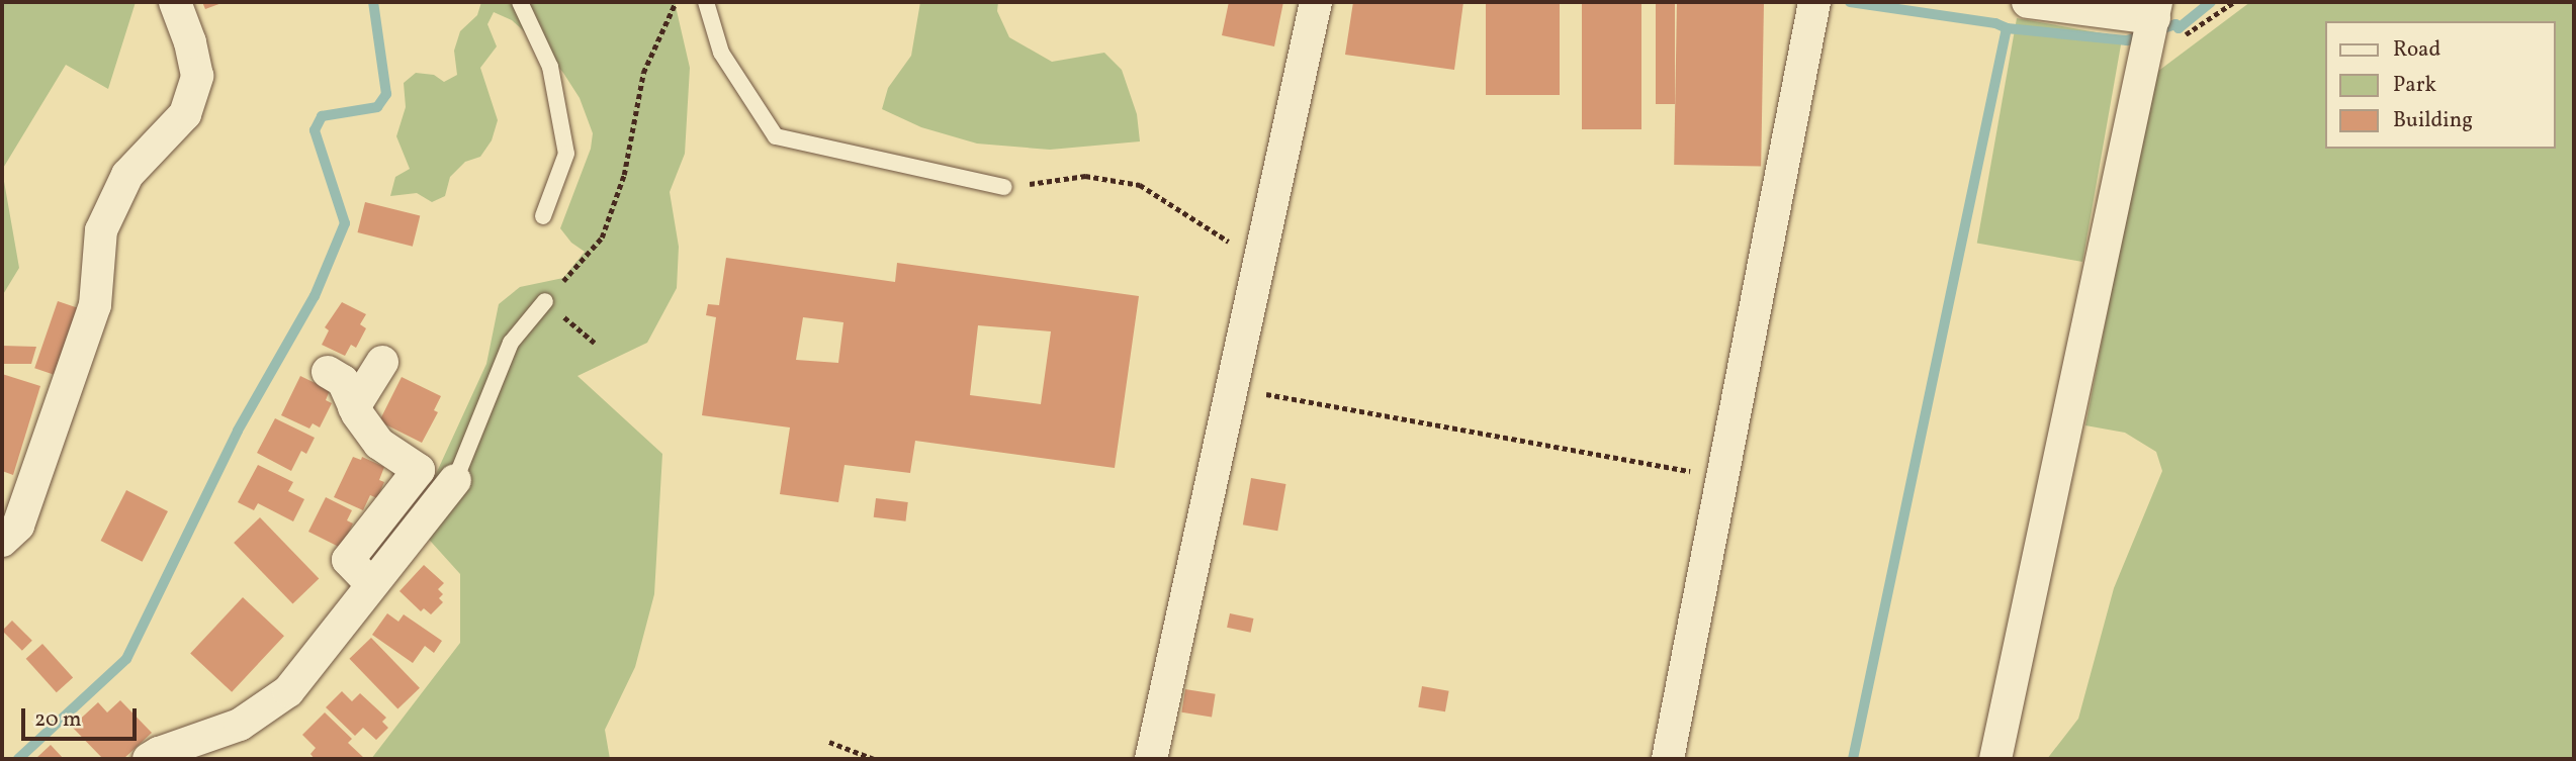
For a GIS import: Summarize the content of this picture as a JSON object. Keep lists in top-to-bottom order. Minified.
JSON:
{"legend":["Road","Park","Building"],"scale_bar":"20 m"}
